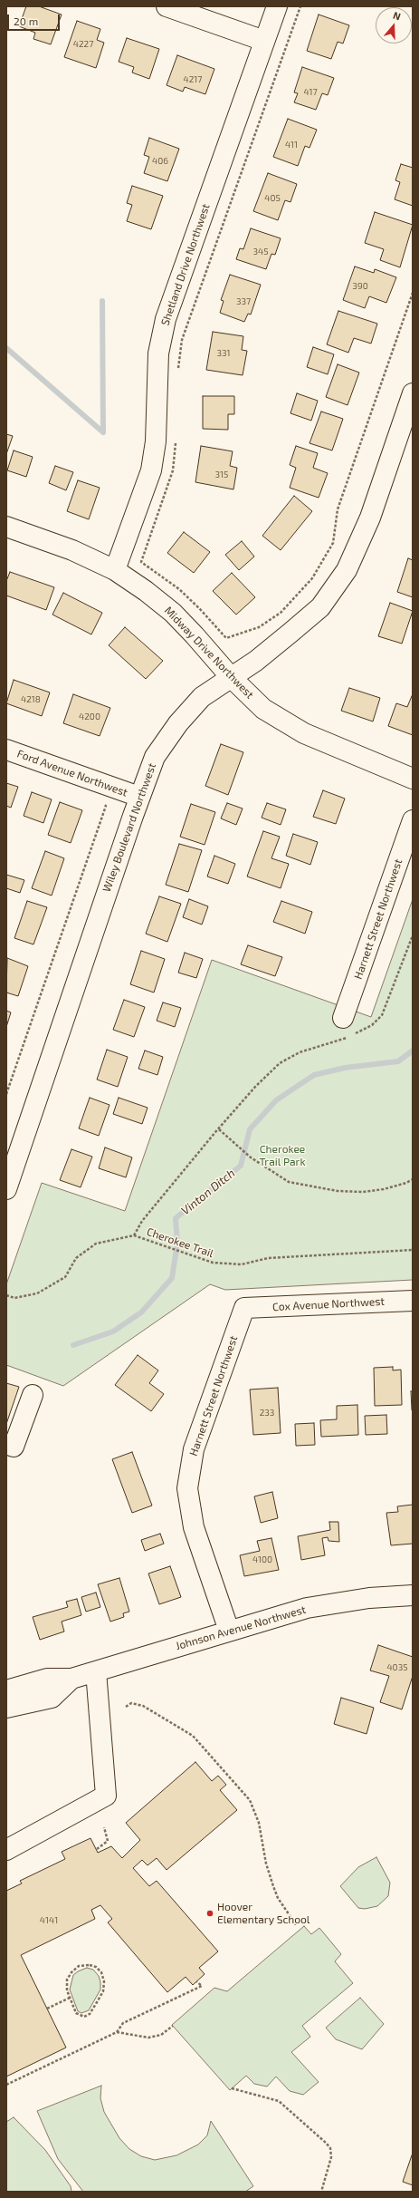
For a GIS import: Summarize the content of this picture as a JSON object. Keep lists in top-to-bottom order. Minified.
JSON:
{"streets":{"street":["Shetland Drive Northwest","Midway Drive Northwest","Ford Avenue Northwest","Wiley Boulevard Northwest","Harnett Street Northwest","Cox Avenue Northwest","Johnson Avenue Northwest"],"path":["Cherokee Trail"]},"crossings":[["Shetland Drive Northwest","Midway Drive Northwest"],["Midway Drive Northwest","Wiley Boulevard Northwest"],["Ford Avenue Northwest","Wiley Boulevard Northwest"],["Harnett Street Northwest","Cox Avenue Northwest"],["Harnett Street Northwest","Johnson Avenue Northwest"]],"water":["Vinton Ditch"],"parks":["Cherokee Trail Park"],"places":["Hoover Elementary School"],"house_numbers":["4227","4217","417","411","406","405","345","390","337","331","315","4218","4200","233","4100","4035","4141"],"scale_bar":"20 m","north":"top"}
